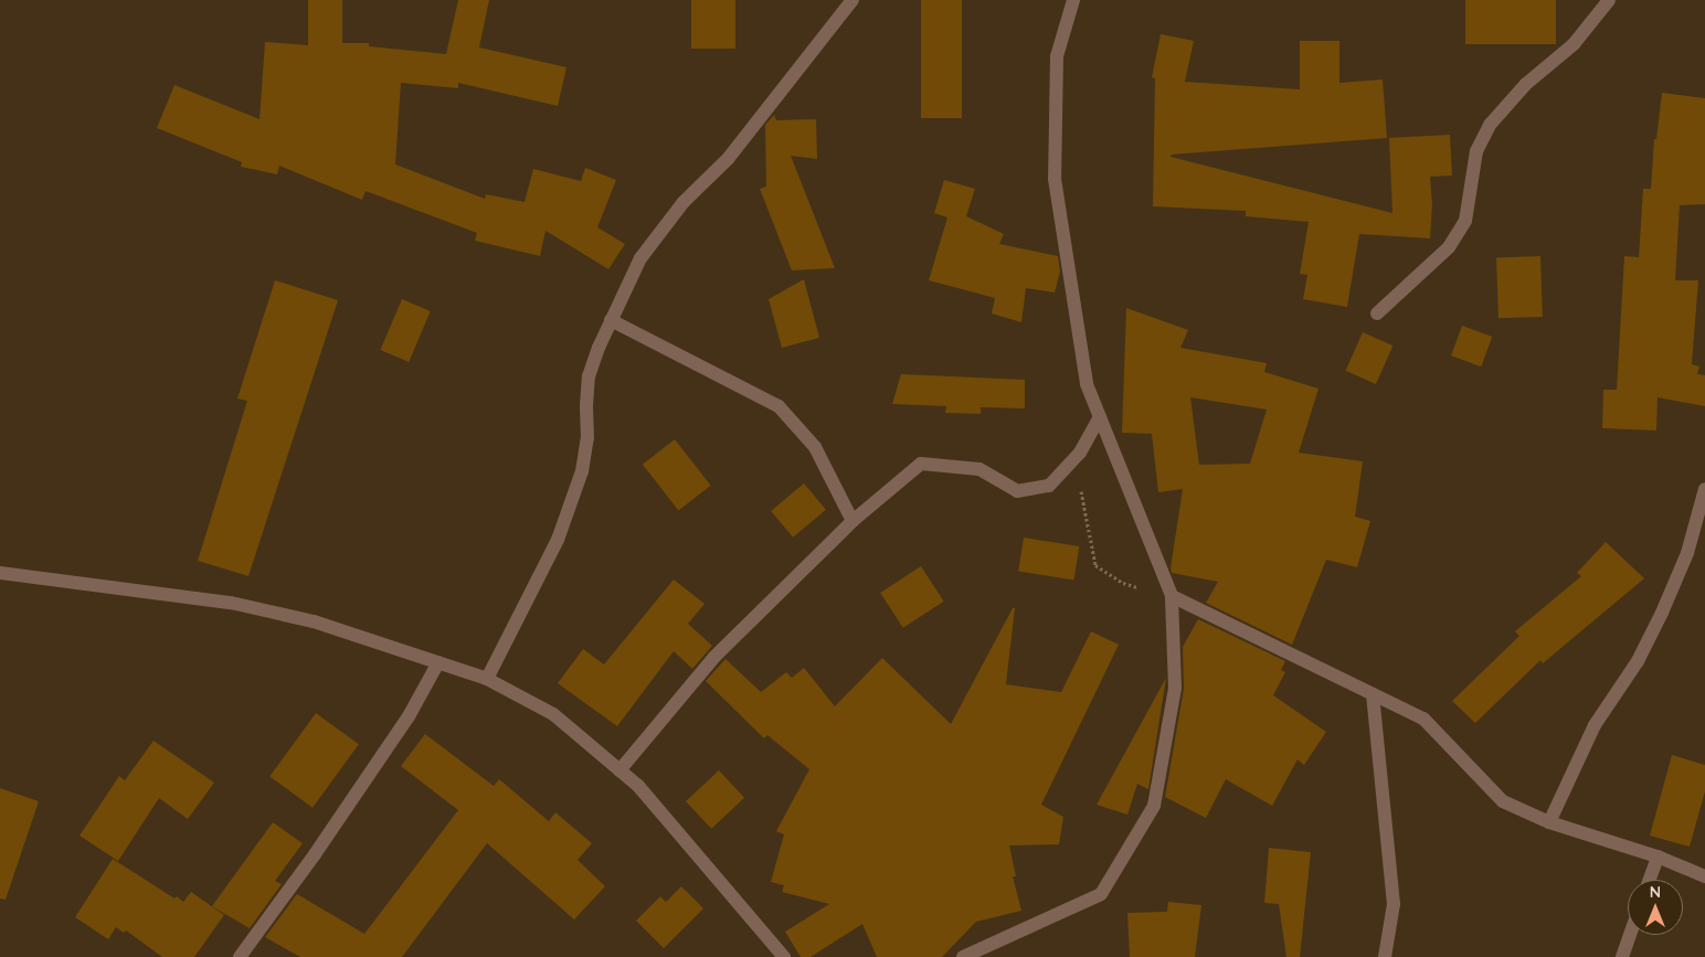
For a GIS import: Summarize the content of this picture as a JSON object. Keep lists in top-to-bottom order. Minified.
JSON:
{"north":"top"}
